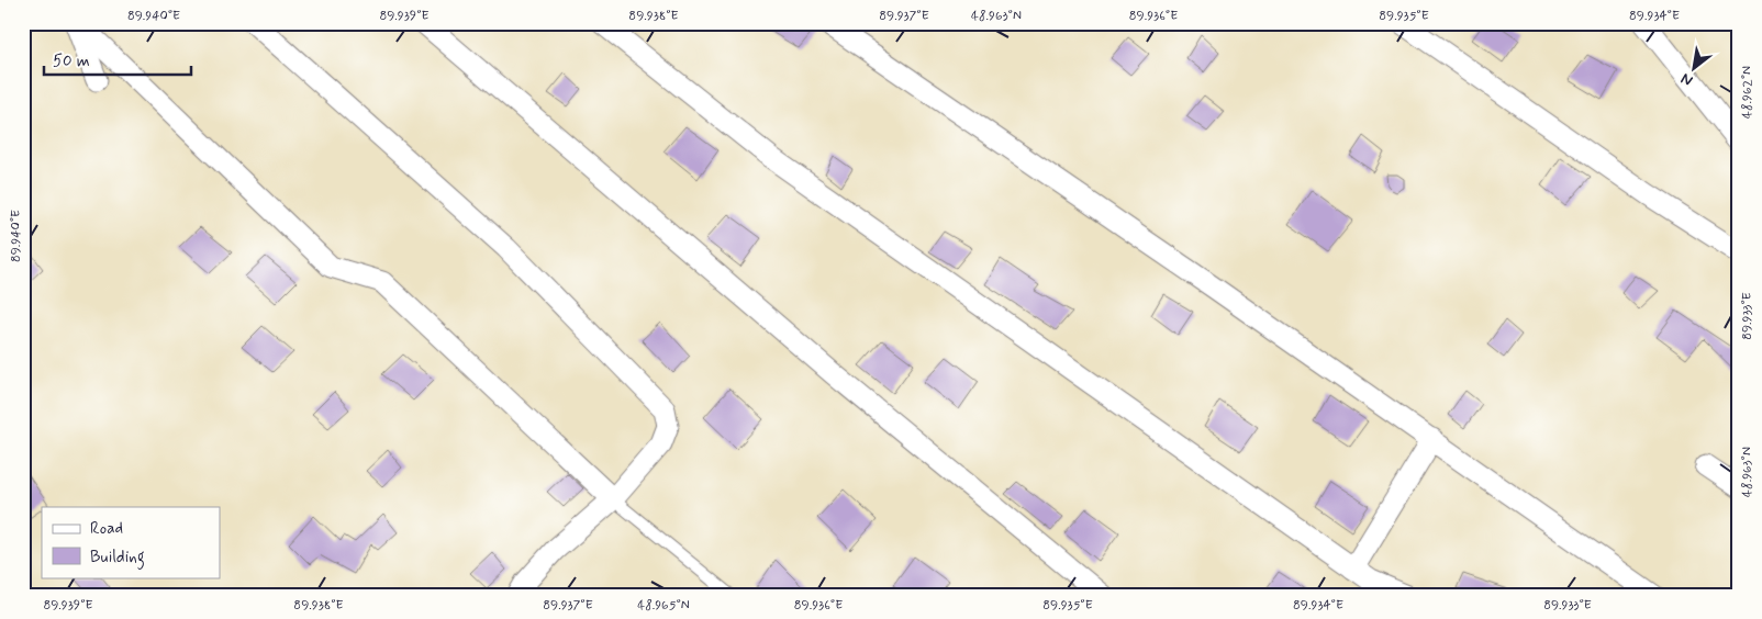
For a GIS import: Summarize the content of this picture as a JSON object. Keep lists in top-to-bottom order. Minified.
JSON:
{"legend":["Road","Building"],"scale_bar":"50 m","north":"bottom left","coordinates":["89.940°E","89.939°E","89.938°E","89.937°E","48.963°N","89.936°E","89.935°E","89.934°E","48.962°N","89.933°E","48.965°N"]}
